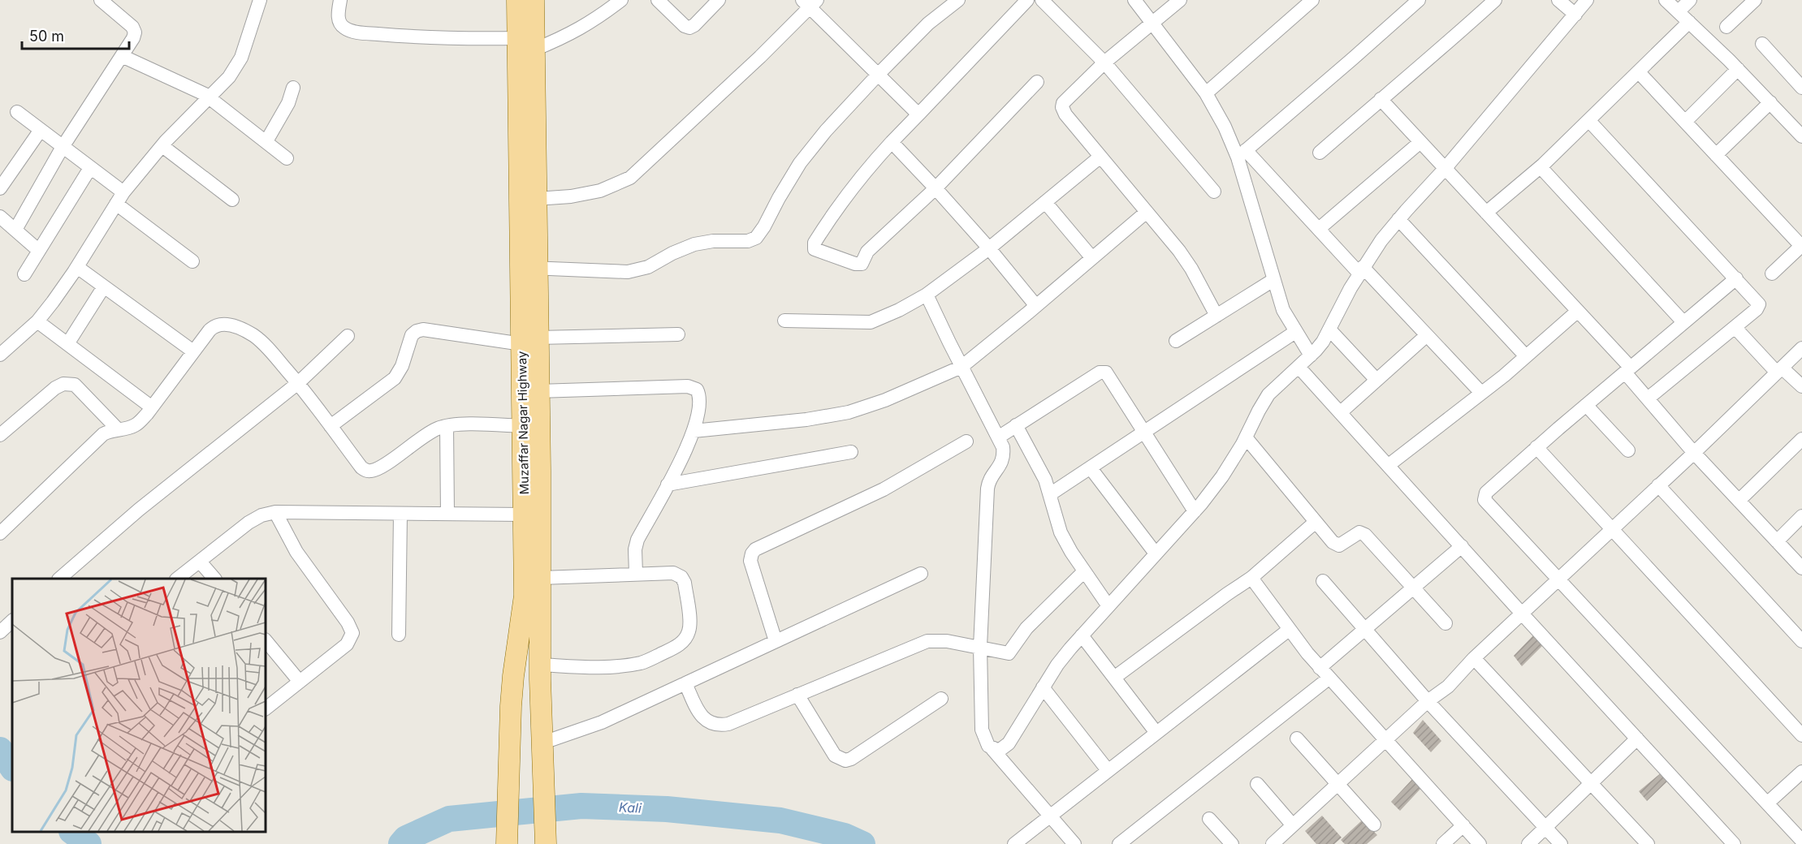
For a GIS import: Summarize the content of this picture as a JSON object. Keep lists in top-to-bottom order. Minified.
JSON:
{"streets":{"main road":["Muzaffar Nagar Highway"]},"water":["Kali"],"scale_bar":"50 m"}
